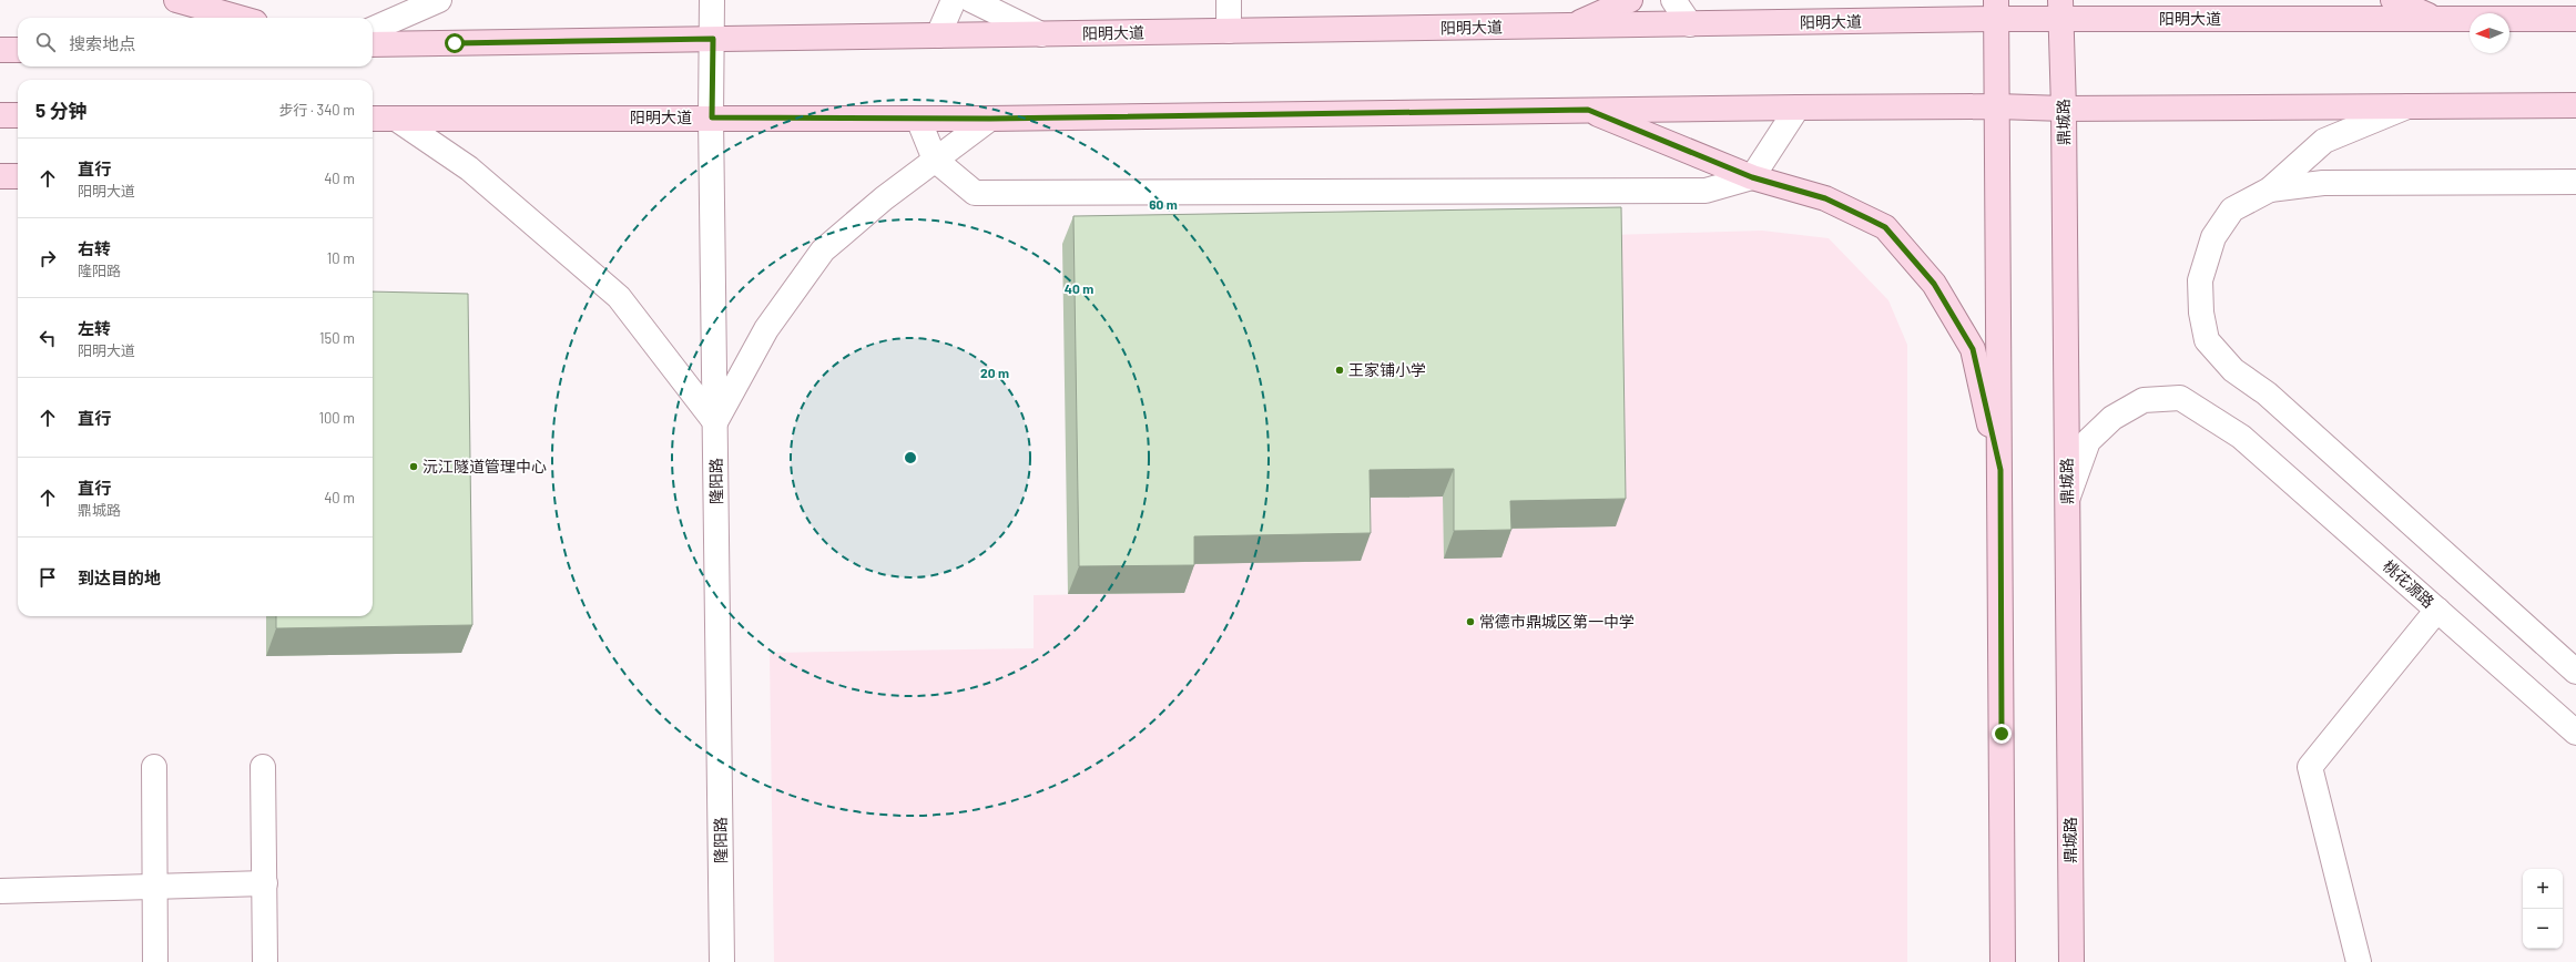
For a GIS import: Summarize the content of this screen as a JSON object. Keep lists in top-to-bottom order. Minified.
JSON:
{"streets":{"main road":["阳明大道","鼎城路"],"street":["隆阳路","桃花源路"]},"crossings":[["阳明大道","鼎城路"],["阳明大道","隆阳路"],["鼎城路","桃花源路"]],"places":["王家铺小学","沅江隧道管理中心","常德市鼎城区第一中学"],"north":"left","page":{"search":"搜索地点","heading":["5 分钟","步行 · 340 m"],"list":[["直行","阳明大道","40 m"],["右转","隆阳路","10 m"],["左转","阳明大道","150 m"],["直行","100 m"],["直行","鼎城路","40 m"],"到达目的地"],"map_buttons":["+","−"]},"rings":["60 m","40 m","20 m"]}
